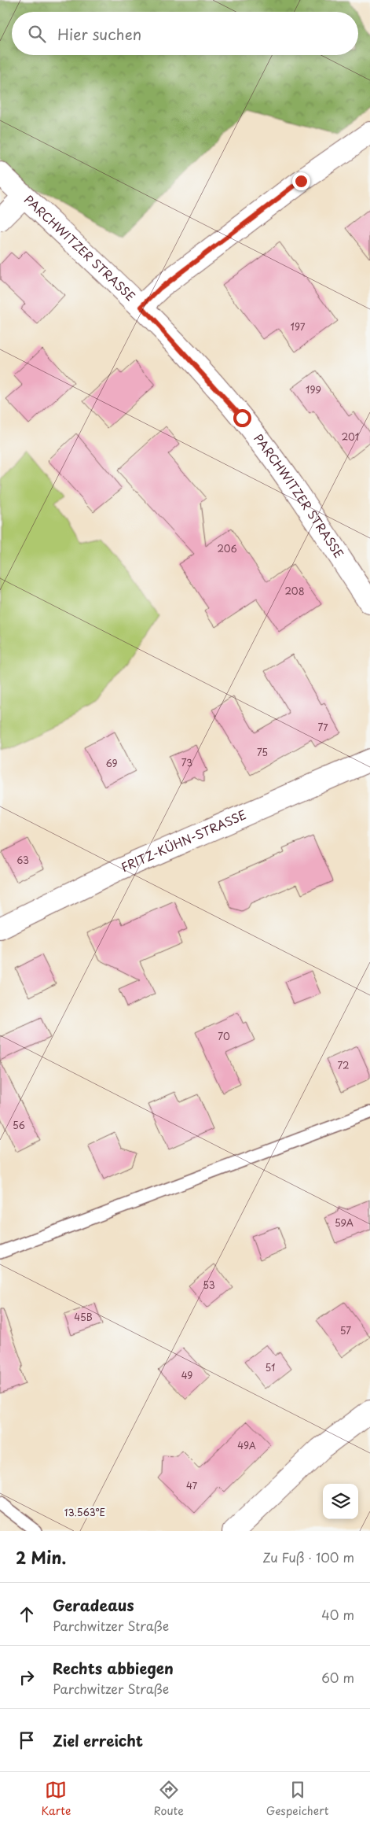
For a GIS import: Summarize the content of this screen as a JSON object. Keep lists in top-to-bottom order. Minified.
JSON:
{"streets":{"street":["PARCHWITZER STRASSE","FRITZ-KÜHN-STRASSE"]},"house_numbers":["197","199","201","206","208","77","75","73","69","63","70","72","56","59A","53","45B","57","51","49","49A","47"],"page":{"search":"Hier suchen","heading":["2 Min.","Zu Fuß · 100 m"],"list":[["Geradeaus","Parchwitzer Straße","40 m"],["Rechts abbiegen","Parchwitzer Straße","60 m"],"Ziel erreicht"],"nav":["Karte","Route","Gespeichert"]},"coordinates":["13.563°E"]}
